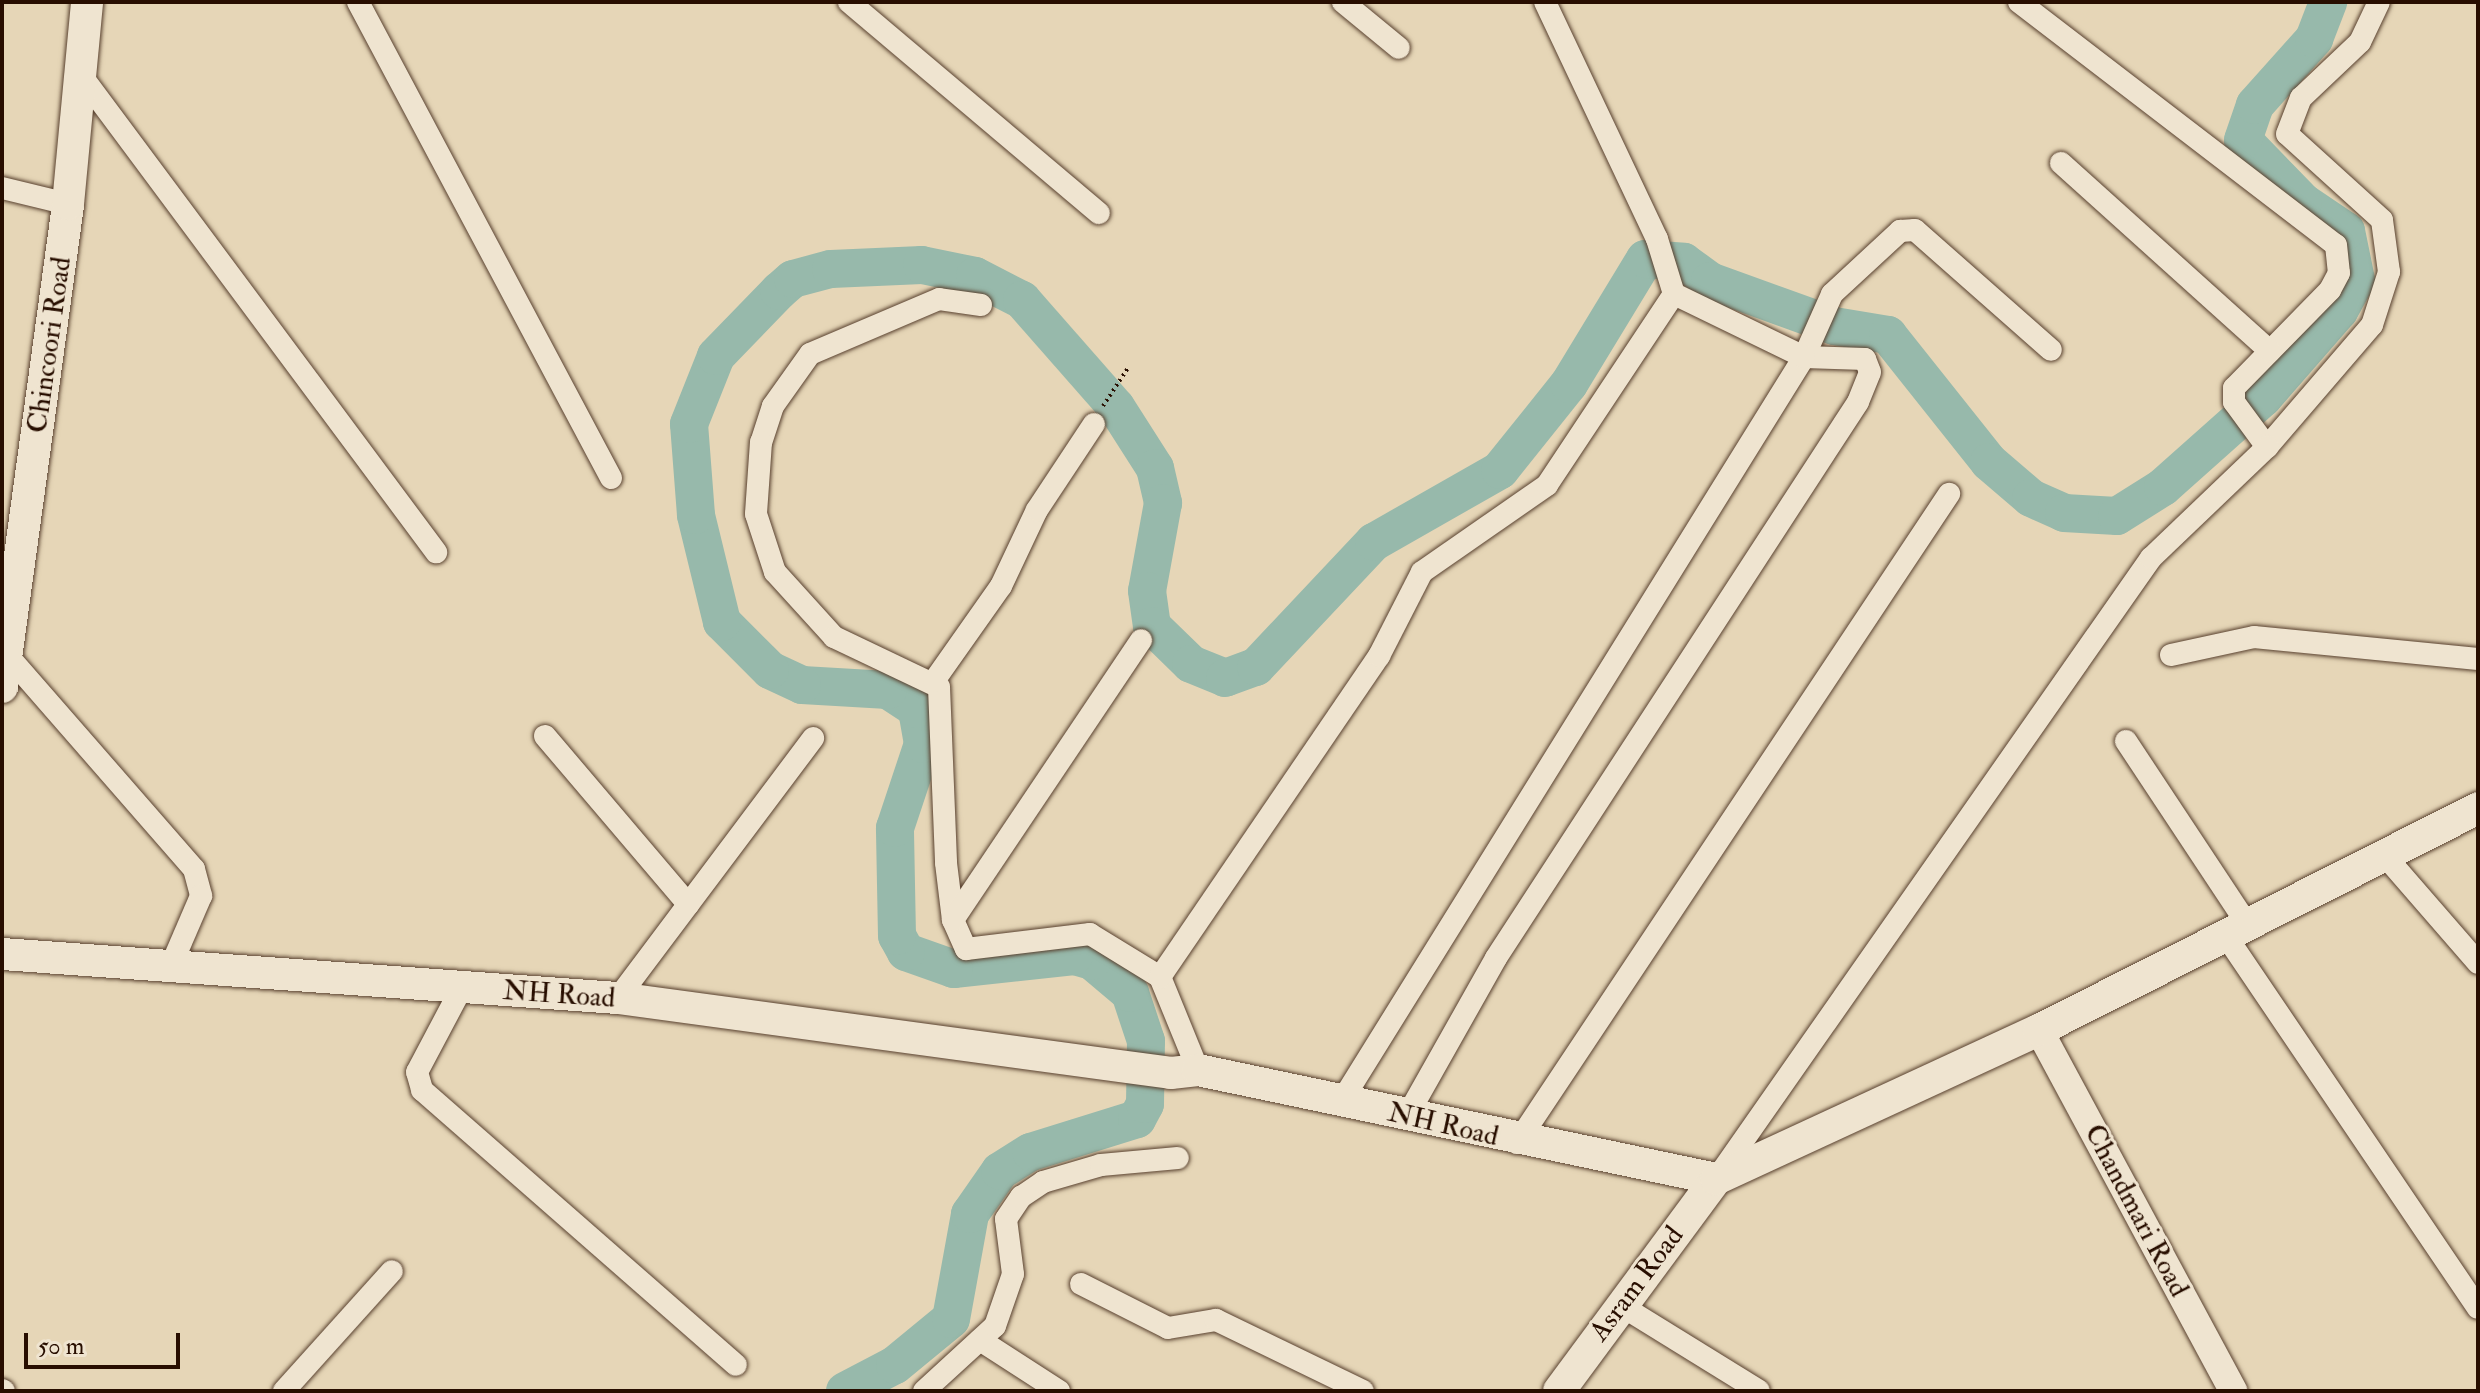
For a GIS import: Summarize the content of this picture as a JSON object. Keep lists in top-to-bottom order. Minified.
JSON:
{"streets":{"main road":["Chincoori Road","NH Road","Asram Road"],"street":["Chandmari Road"]},"crossings":[["NH Road","Asram Road"]],"scale_bar":"50 m"}
